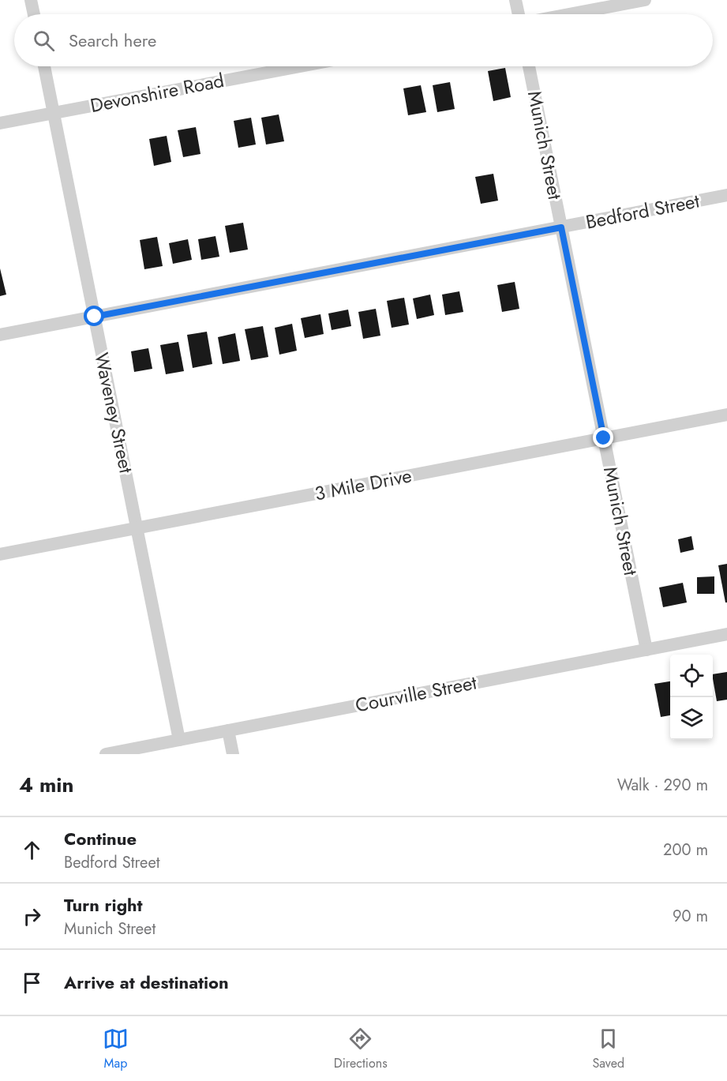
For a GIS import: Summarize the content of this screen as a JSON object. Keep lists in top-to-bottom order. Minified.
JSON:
{"streets":{"street":["Devonshire Road","Munich Street","Bedford Street","Waveney Street","3 Mile Drive","Courville Street"]},"crossings":[["Devonshire Road","Waveney Street"],["Munich Street","Bedford Street"],["Munich Street","3 Mile Drive"],["Munich Street","Courville Street"],["Bedford Street","Waveney Street"],["Waveney Street","3 Mile Drive"],["Waveney Street","Courville Street"]],"page":{"search":"Search here","heading":["4 min","Walk · 290 m"],"list":[["Continue","Bedford Street","200 m"],["Turn right","Munich Street","90 m"],"Arrive at destination"],"nav":["Map","Directions","Saved"]}}
